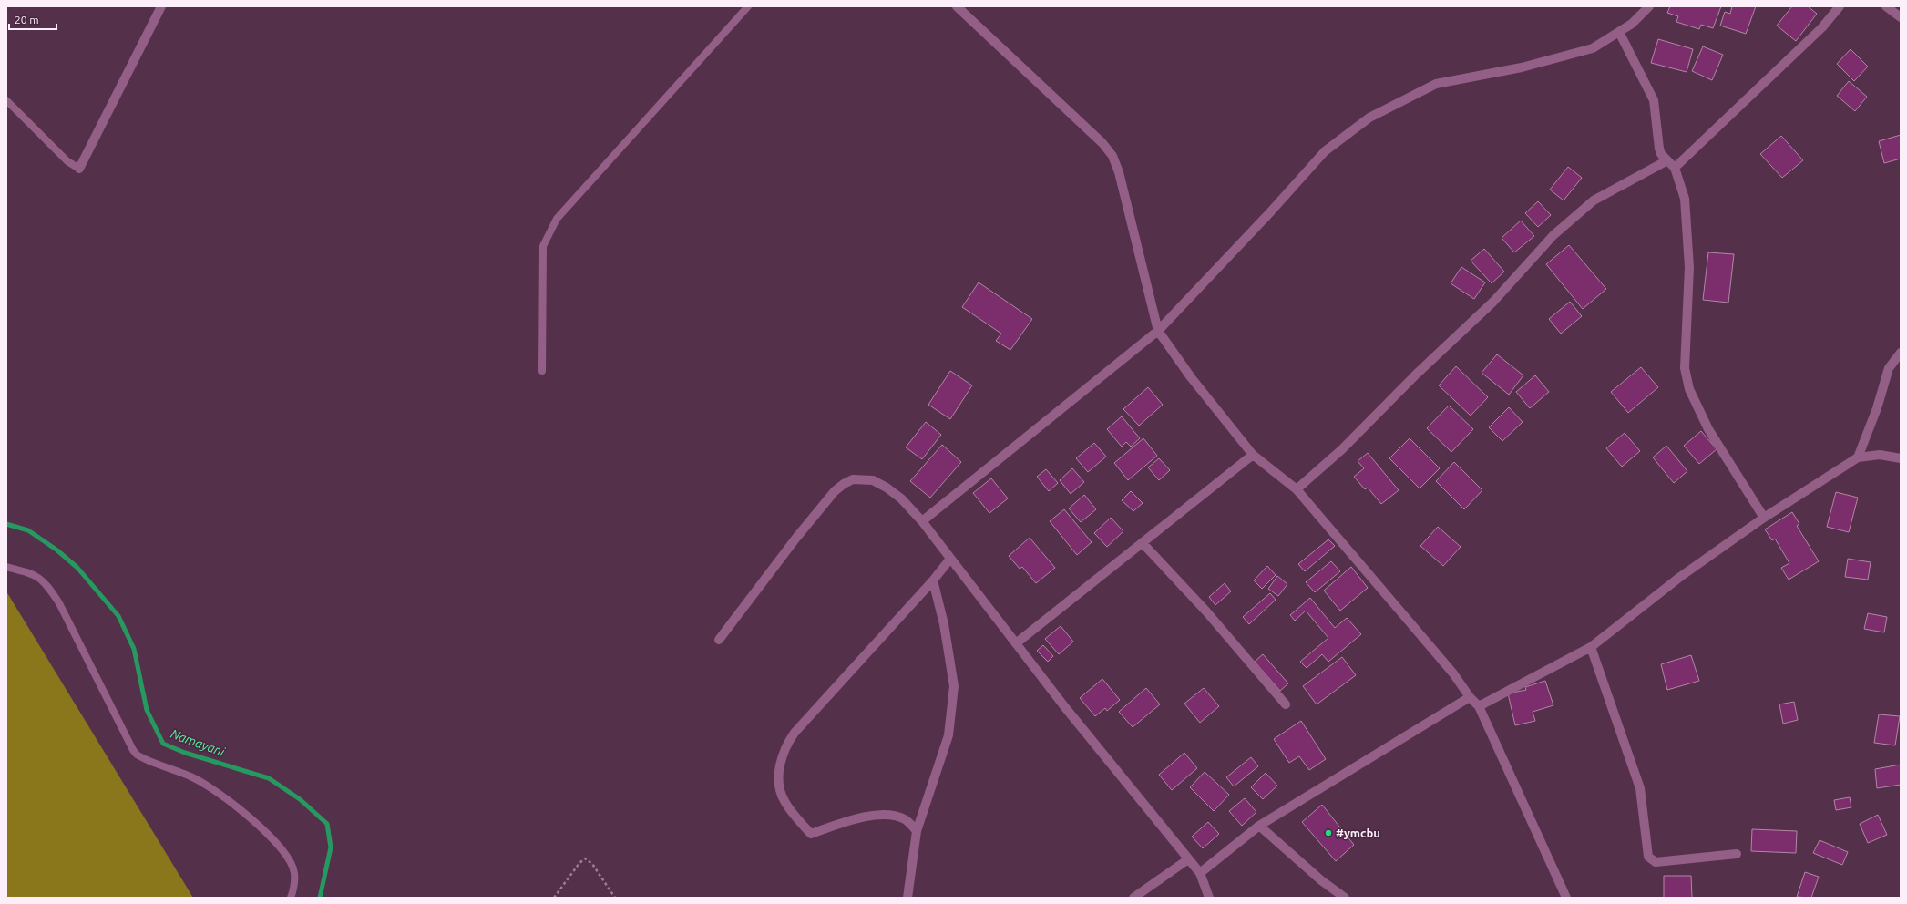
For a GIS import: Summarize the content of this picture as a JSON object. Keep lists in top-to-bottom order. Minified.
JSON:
{"water":["Namayani"],"places":["#ymcbu"],"scale_bar":"20 m"}
